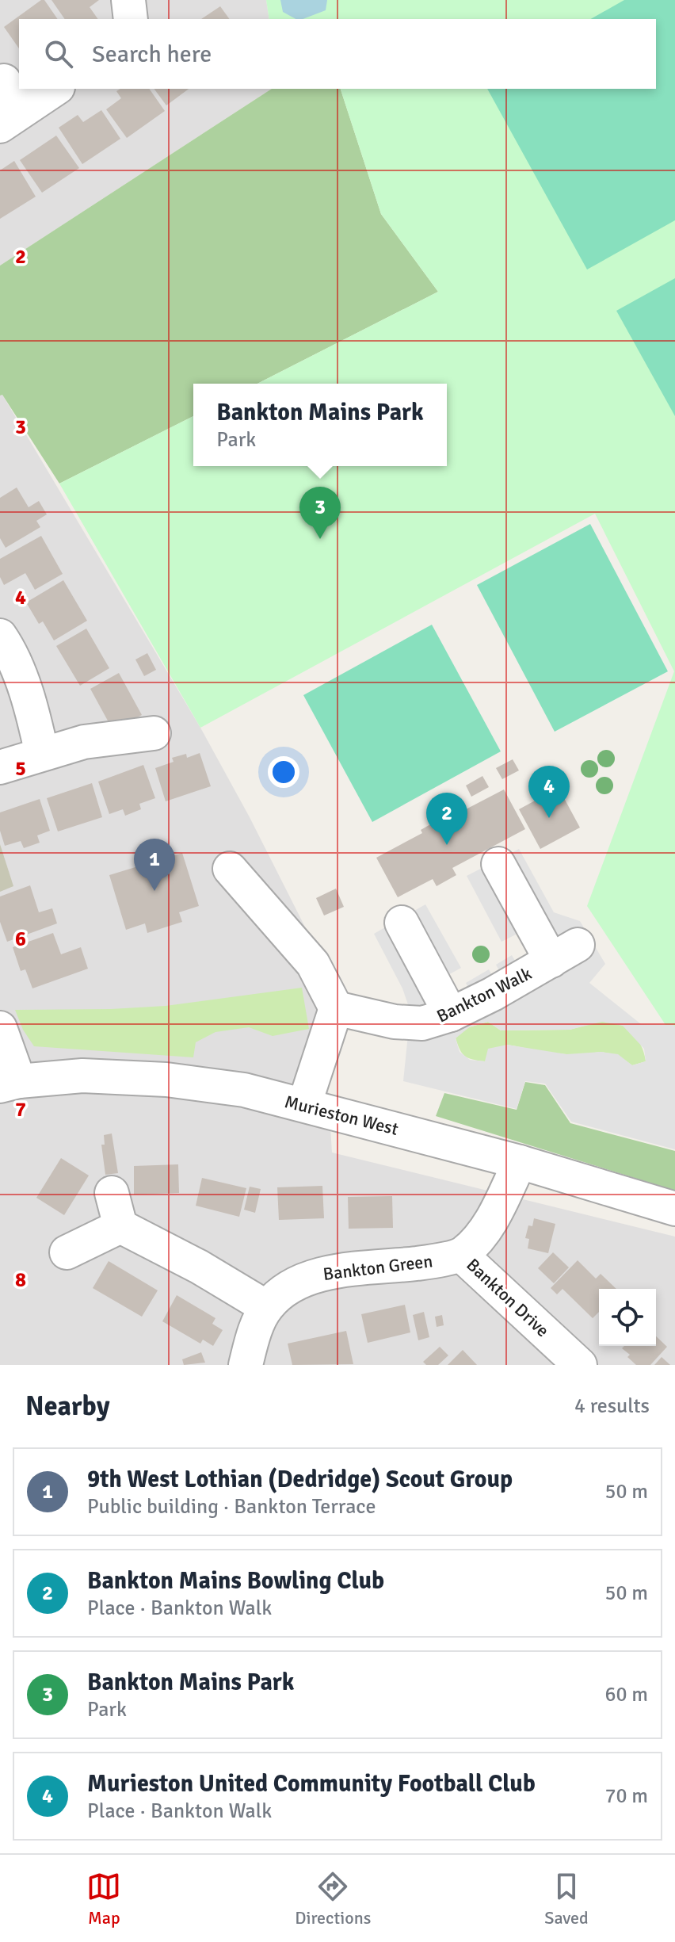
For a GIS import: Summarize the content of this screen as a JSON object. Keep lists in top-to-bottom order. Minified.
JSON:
{"streets":{"street":["Bankton Walk","Murieston West","Bankton Green","Bankton Drive"]},"crossings":[["Murieston West","Bankton Drive"],["Bankton Green","Bankton Drive"]],"page":{"search":"Search here","popup":["Bankton Mains Park","Park"],"pins":["3","4","2","1"],"heading":["Nearby","4 results"],"list":[{"mark":"1","name":"9th West Lothian (Dedridge) Scout Group","note":"Public building · Bankton Terrace","value":"50 m"},{"mark":"2","name":"Bankton Mains Bowling Club","note":"Place · Bankton Walk","value":"50 m"},{"mark":"3","name":"Bankton Mains Park","note":"Park","value":"60 m"},{"mark":"4","name":"Murieston United Community Football Club","note":"Place · Bankton Walk","value":"70 m"}],"nav":["Map","Directions","Saved"]},"grid":{"rows":["2","3","4","5","6","7","8"]}}
